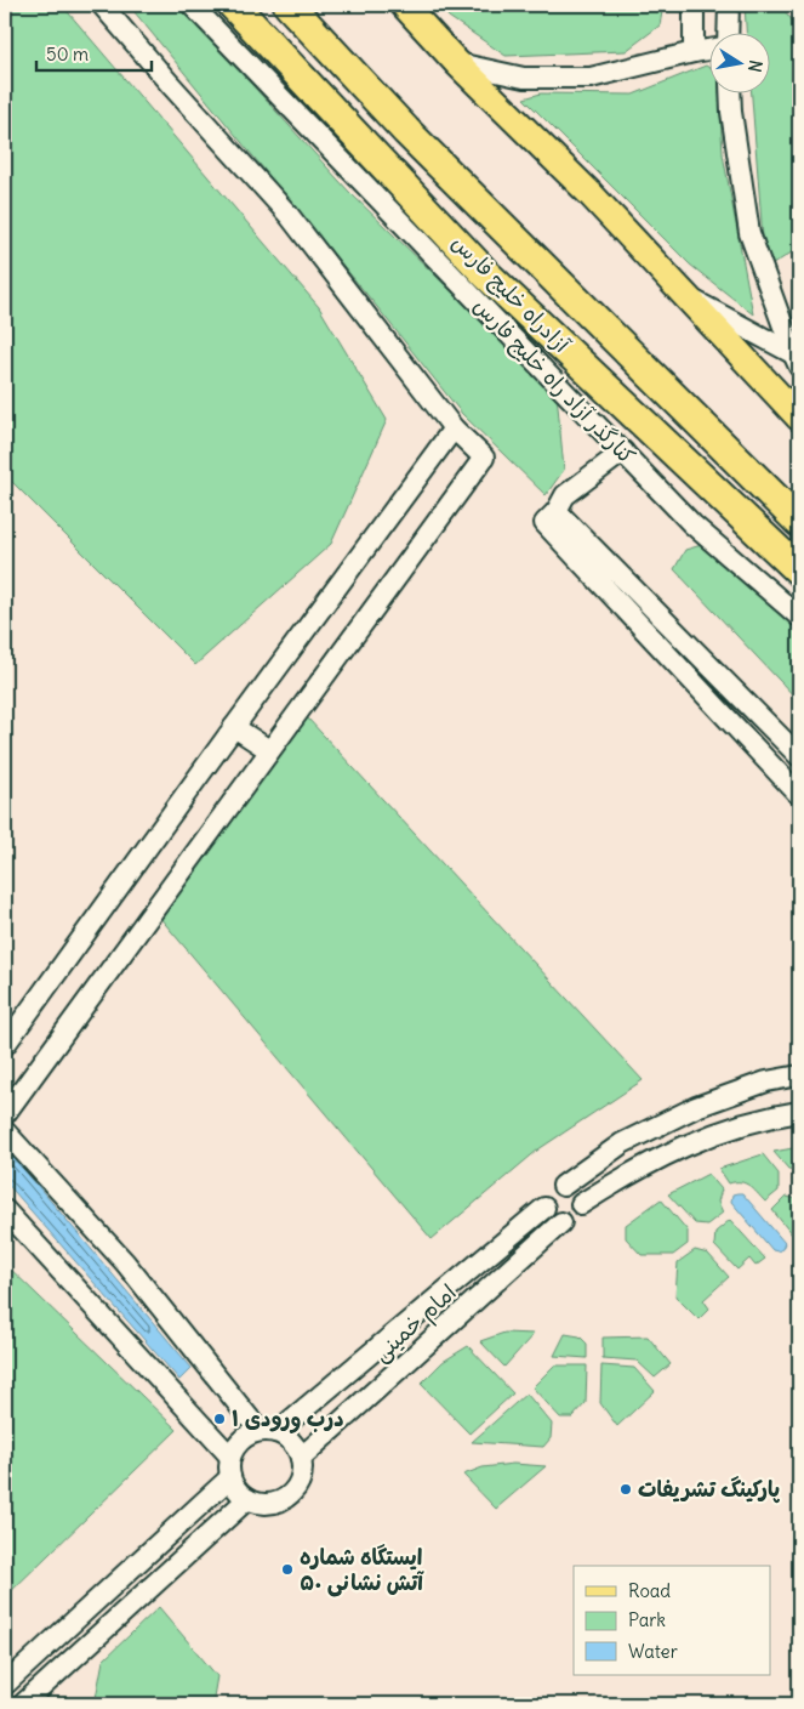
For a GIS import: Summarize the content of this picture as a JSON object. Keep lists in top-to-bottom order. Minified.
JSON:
{"streets":{"highway":["آزادراه خلیج فارس"],"street":["کنارگذر آزاد راه خلیج فارس","امام خمینی"]},"places":["درب ورودی ۱","پارکینگ تشریفات","ایستگاه شماره ۵۰ آتش نشانی"],"legend":["Road","Park","Water"],"scale_bar":"50 m","north":"right"}
